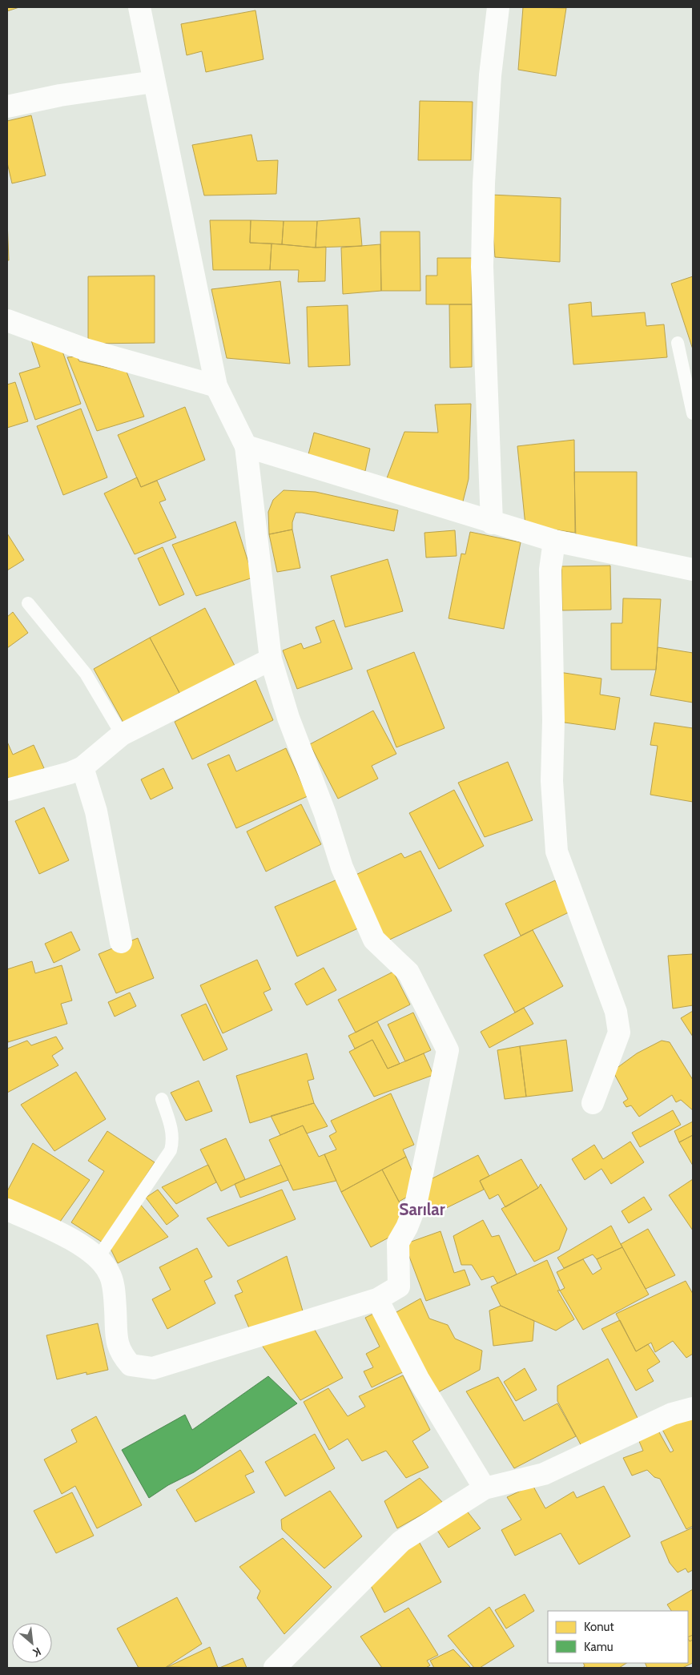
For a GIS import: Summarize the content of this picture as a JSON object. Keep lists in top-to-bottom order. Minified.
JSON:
{"districts":["Sarılar"],"legend":["Konut","Kamu"],"north":"bottom right"}
